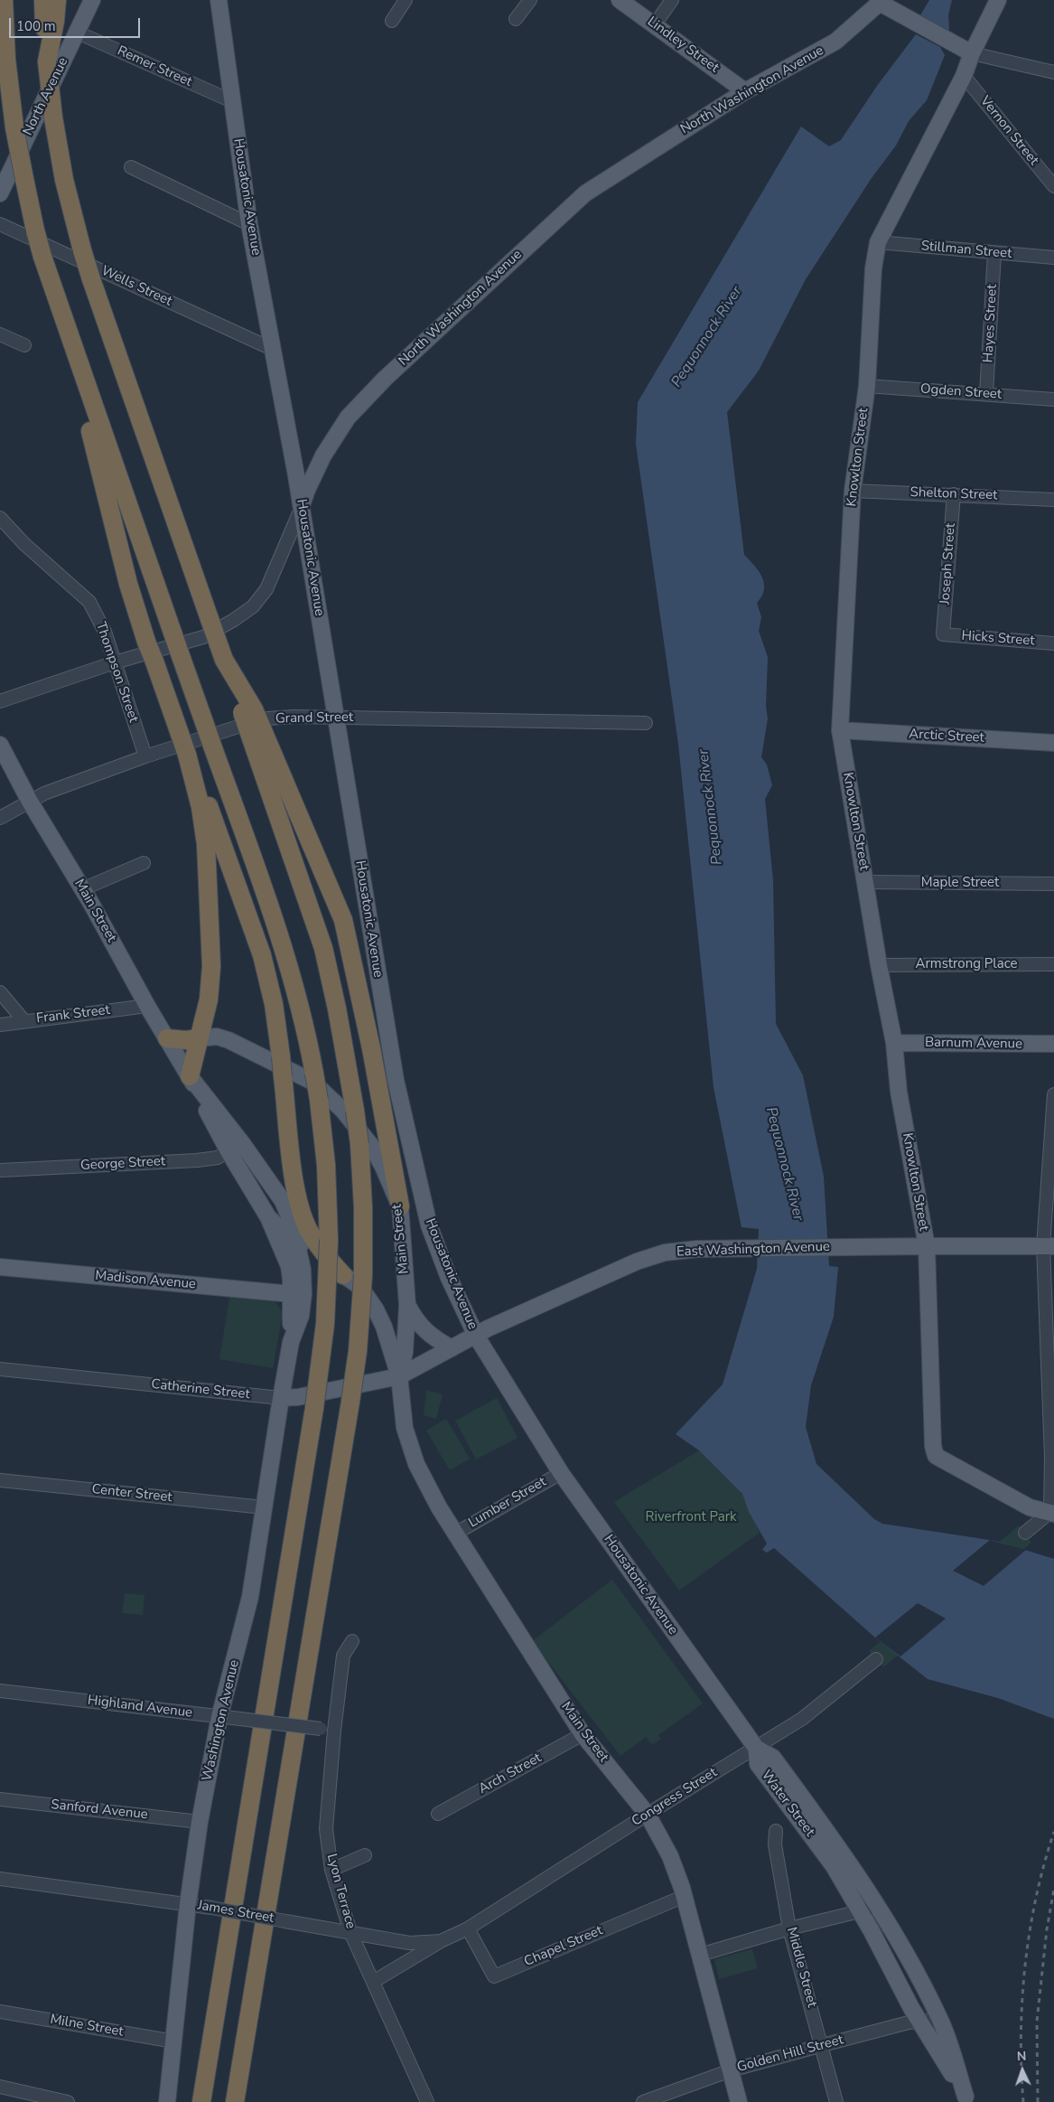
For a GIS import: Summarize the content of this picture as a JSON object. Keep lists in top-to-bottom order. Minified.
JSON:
{"streets":{"main road":["Lindley Street","North Washington Avenue","North Avenue","Housatonic Avenue","Knowlton Street","Arctic Street","Main Street","Barnum Avenue","East Washington Avenue","Madison Avenue","Catherine Street","Washington Avenue","Water Street"],"street":["Remer Street","Vernon Street","Stillman Street","Wells Street","Hayes Street","Ogden Street","Shelton Street","Joseph Street","Hicks Street","Thompson Street","Grand Street","Maple Street","Armstrong Place","Frank Street","George Street","Center Street","Lumber Street","Highland Avenue","Arch Street","Congress Street","Sanford Avenue","Lyon Terrace","James Street","Chapel Street","Middle Street","Milne Street","Golden Hill Street"]},"crossings":[["Lindley Street","North Washington Avenue"],["Remer Street","North Avenue"],["Remer Street","Housatonic Avenue"],["North Washington Avenue","Housatonic Avenue"],["North Washington Avenue","Thompson Street"],["Vernon Street","Knowlton Street"],["Housatonic Avenue","Wells Street"],["Housatonic Avenue","Grand Street"],["Housatonic Avenue","East Washington Avenue"],["Housatonic Avenue","Lumber Street"],["Housatonic Avenue","Congress Street"],["Housatonic Avenue","Water Street"],["Stillman Street","Hayes Street"],["Stillman Street","Knowlton Street"],["Hayes Street","Ogden Street"],["Ogden Street","Knowlton Street"],["Knowlton Street","Shelton Street"],["Knowlton Street","Arctic Street"],["Knowlton Street","Maple Street"],["Knowlton Street","Armstrong Place"],["Knowlton Street","Barnum Avenue"],["Knowlton Street","East Washington Avenue"],["Shelton Street","Joseph Street"],["Joseph Street","Hicks Street"],["Thompson Street","Grand Street"],["Grand Street","Main Street"],["Main Street","Frank Street"],["Main Street","George Street"],["Main Street","East Washington Avenue"],["Main Street","Madison Avenue"],["Main Street","Catherine Street"],["Main Street","Lumber Street"],["Main Street","Washington Avenue"],["Main Street","Arch Street"],["Main Street","Congress Street"],["Main Street","Chapel Street"],["Main Street","Golden Hill Street"],["East Washington Avenue","Catherine Street"],["Madison Avenue","Washington Avenue"],["Catherine Street","Washington Avenue"],["Center Street","Washington Avenue"],["Highland Avenue","Washington Avenue"],["Highland Avenue","Lyon Terrace"],["Washington Avenue","Sanford Avenue"],["Washington Avenue","James Street"],["Washington Avenue","Milne Street"],["Congress Street","Water Street"],["Congress Street","James Street"],["Congress Street","Chapel Street"],["Water Street","Golden Hill Street"],["Lyon Terrace","James Street"],["James Street","Chapel Street"],["Middle Street","Golden Hill Street"]],"water":["Pequonnock River"],"parks":["Riverfront Park"],"scale_bar":"100 m","north":"top"}
